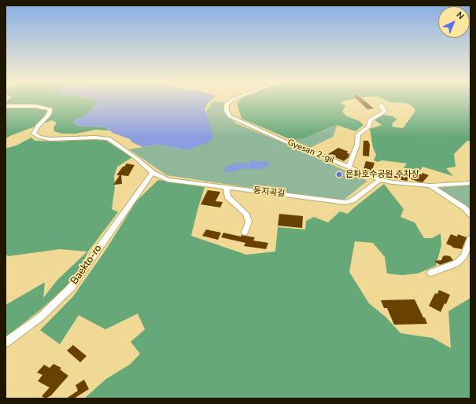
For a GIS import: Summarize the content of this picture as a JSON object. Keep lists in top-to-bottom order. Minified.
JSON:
{"streets":{"street":["Gyesan 2-gil","동지곡길","Baekto-ro"]},"crossings":[["Gyesan 2-gil","동지곡길"],["동지곡길","Baekto-ro"]],"places":["은파호수공원 주차장"],"north":"top right"}
